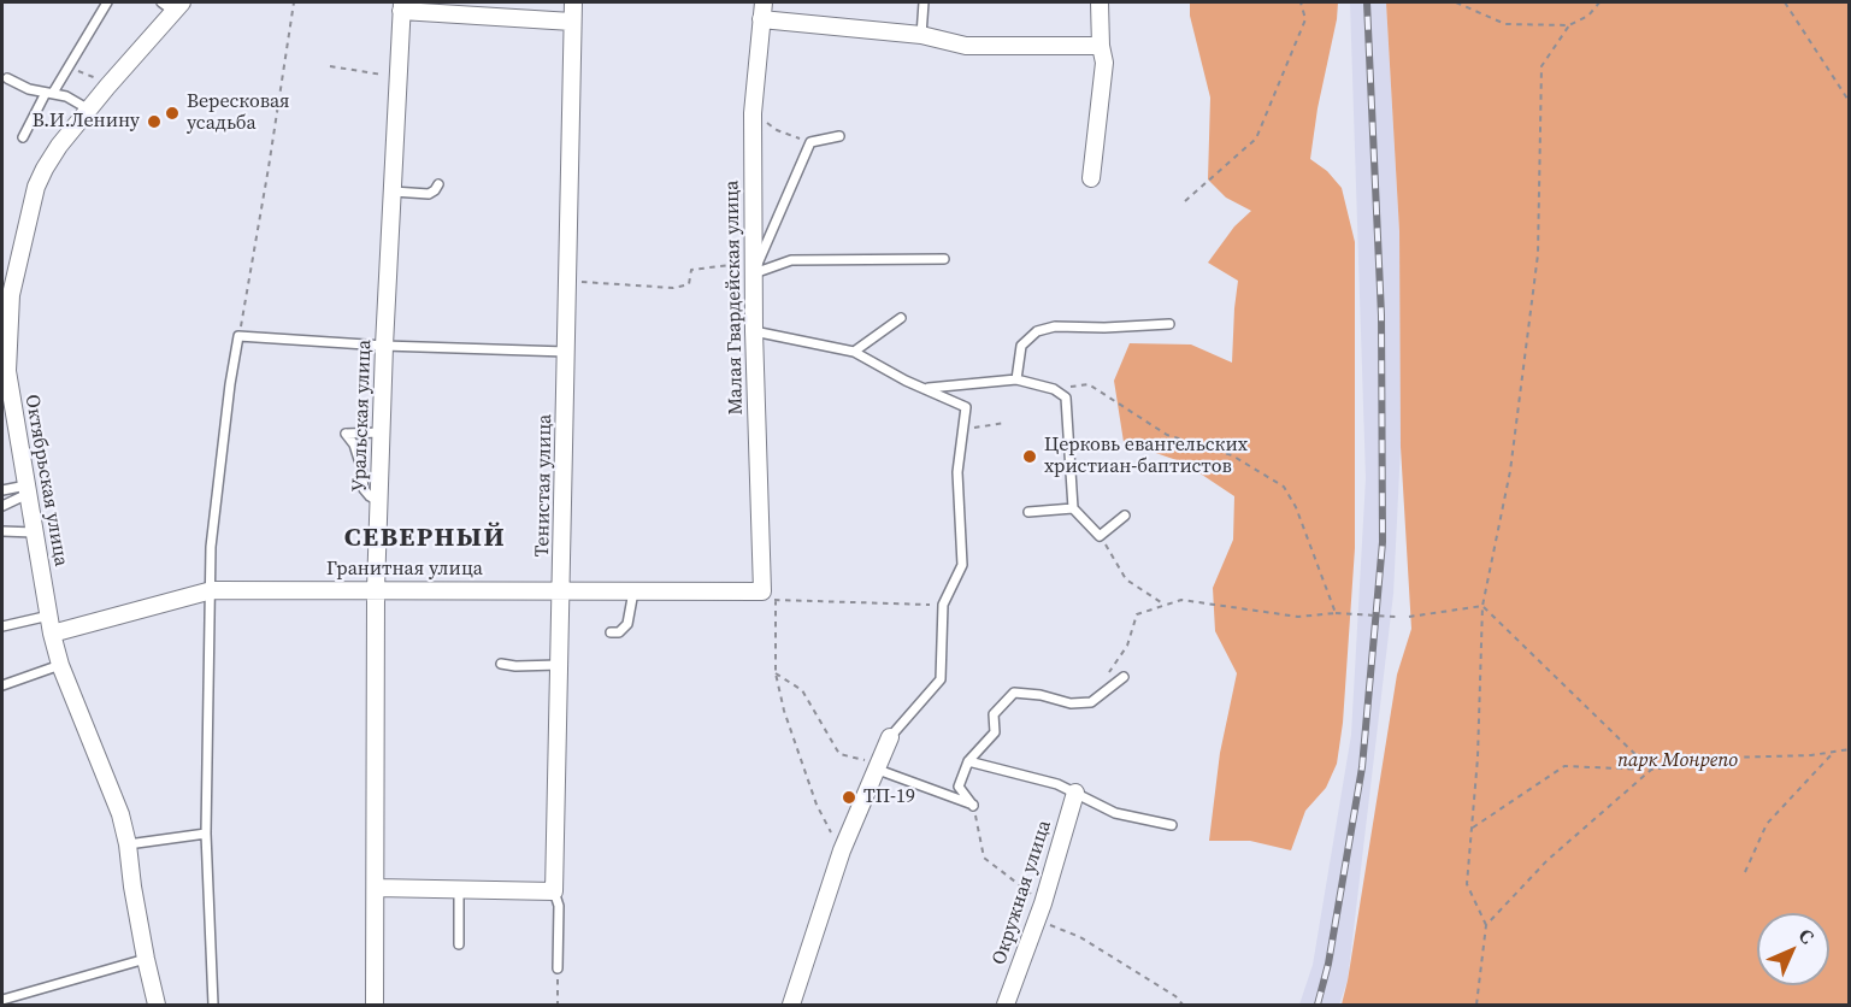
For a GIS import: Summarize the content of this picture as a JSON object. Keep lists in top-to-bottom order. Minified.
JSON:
{"streets":{"street":["Малая Гвардейская улица","Уральская улица","Октябрьская улица","Тенистая улица","Гранитная улица","Окружная улица"]},"crossings":[["Малая Гвардейская улица","Гранитная улица"],["Уральская улица","Гранитная улица"],["Октябрьская улица","Гранитная улица"],["Тенистая улица","Гранитная улица"]],"districts":["СЕВЕРНЫЙ"],"parks":["парк Монрепо"],"places":["Вересковая усадьба","В.И.Ленину","Церковь евангельских христиан-баптистов","ТП-19"],"north":"top right"}
